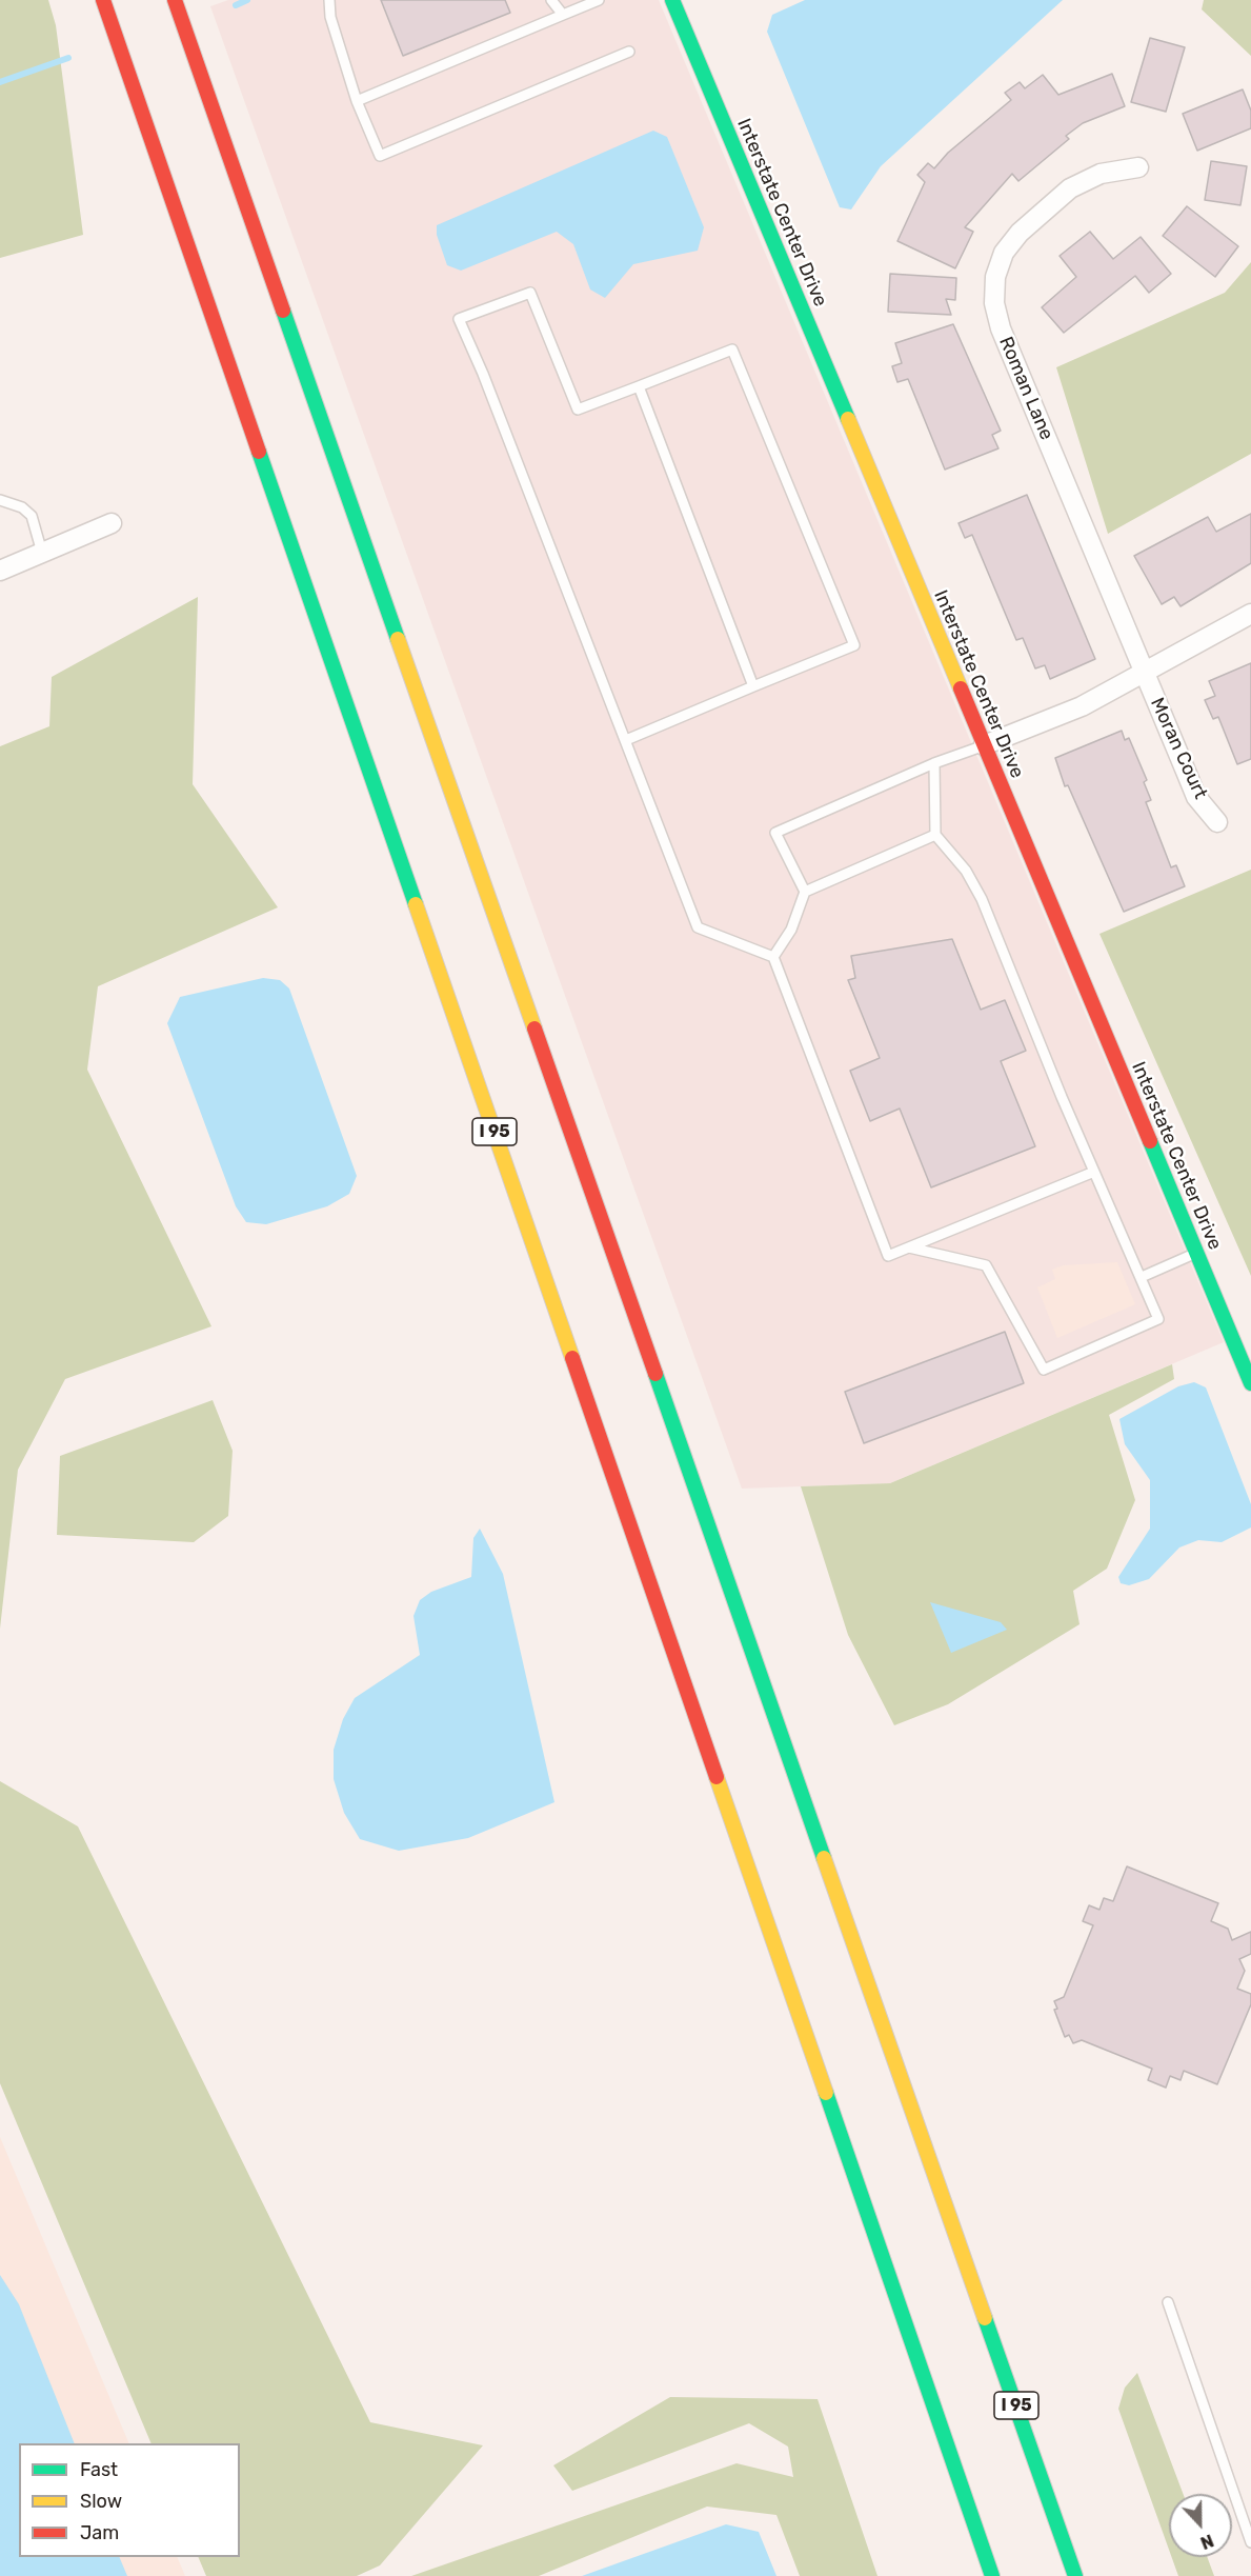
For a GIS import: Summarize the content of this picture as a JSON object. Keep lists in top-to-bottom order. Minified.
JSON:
{"streets":{"main road":["Interstate Center Drive","I 95"],"street":["Roman Lane","Moran Court"]},"crossings":[["Roman Lane","Moran Court"]],"legend":["Fast","Slow","Jam"],"north":"bottom"}
